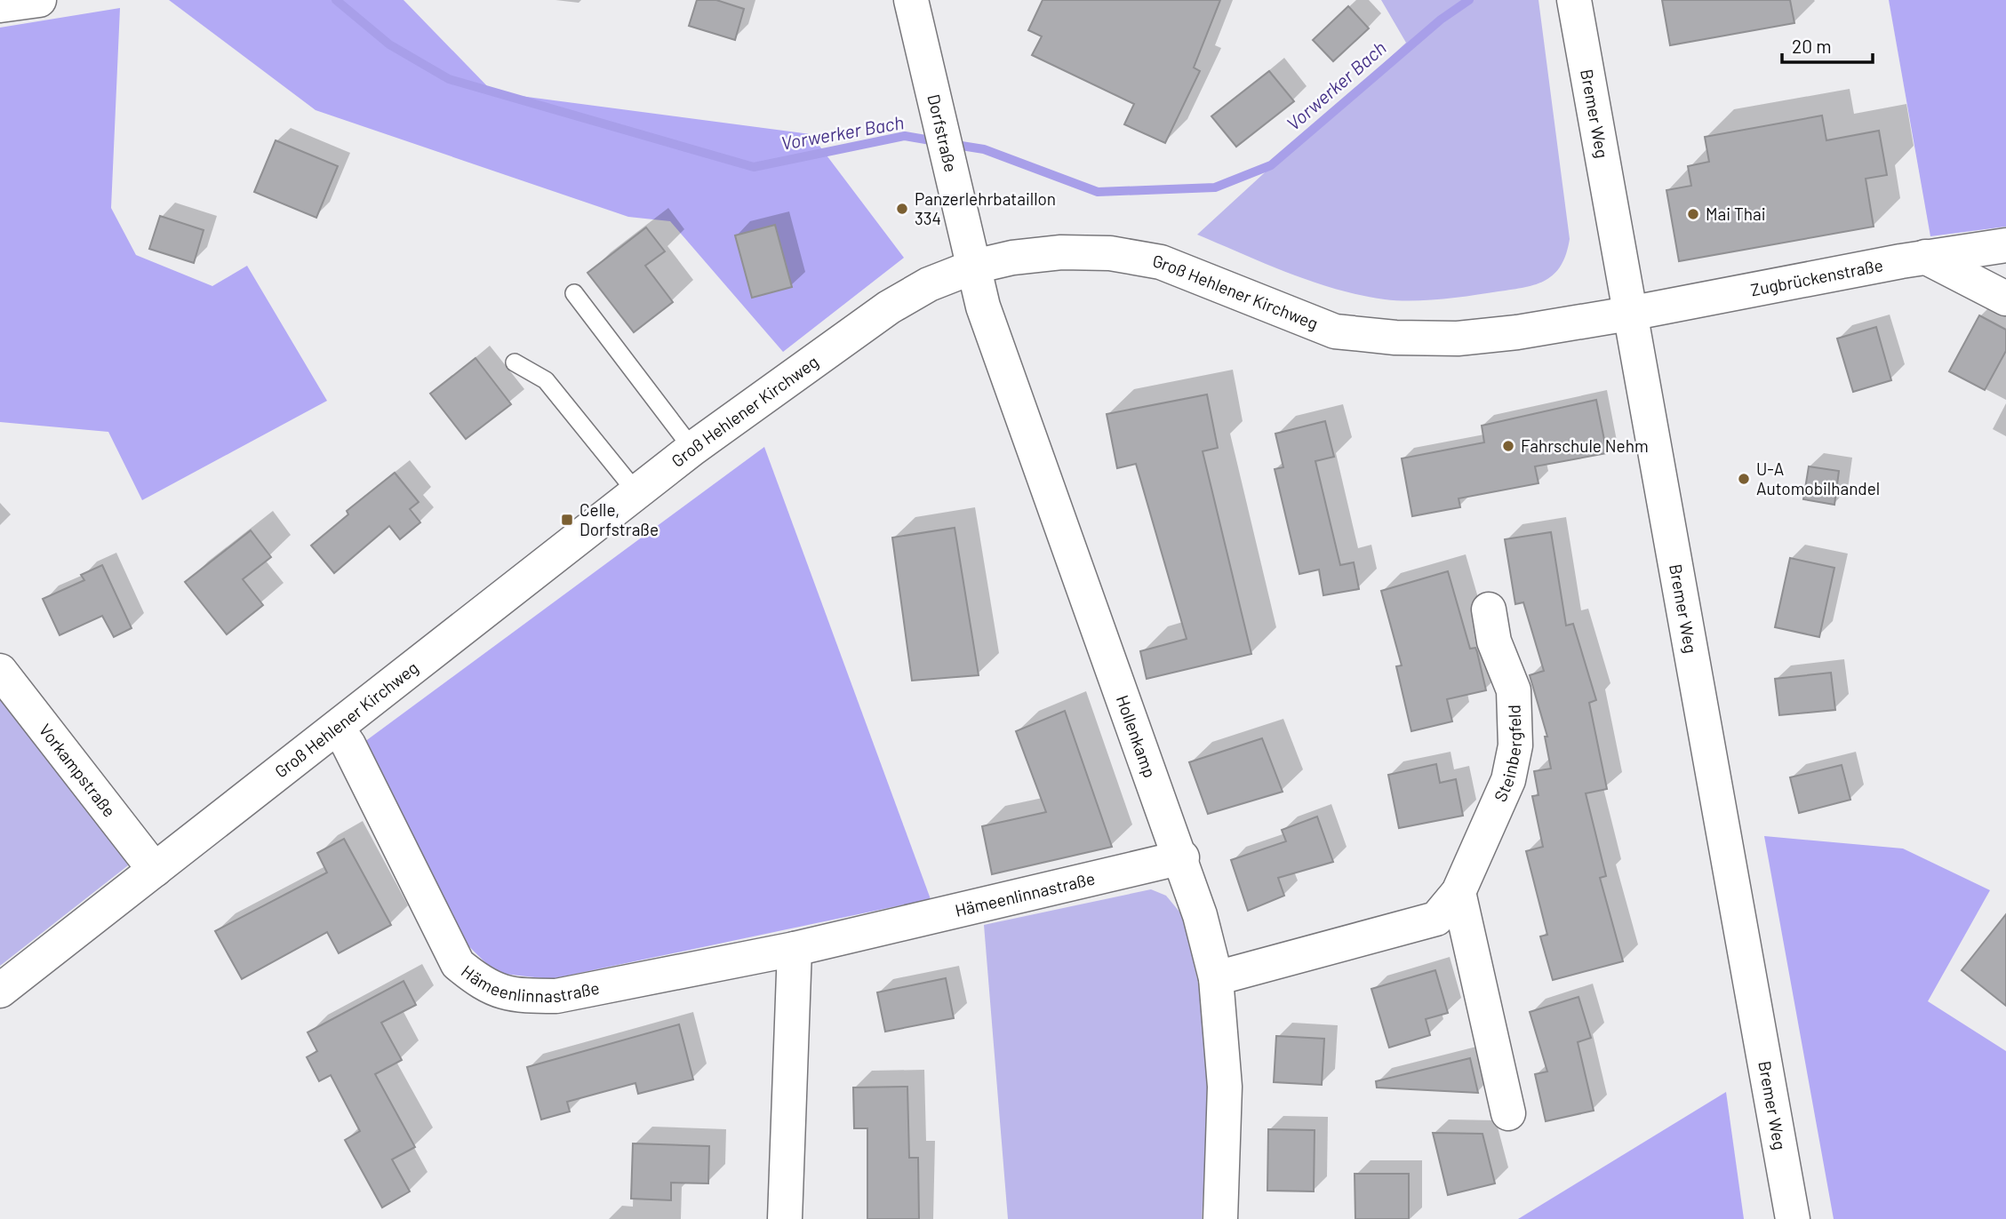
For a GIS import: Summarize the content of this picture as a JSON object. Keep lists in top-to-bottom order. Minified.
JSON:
{"streets":{"street":["Bremer Weg","Dorfstraße","Zugbrückenstraße","Groß Hehlener Kirchweg","Hollenkamp","Steinbergfeld","Vorkampstraße","Hämeenlinnastraße"]},"crossings":[["Bremer Weg","Zugbrückenstraße"],["Bremer Weg","Groß Hehlener Kirchweg"],["Dorfstraße","Groß Hehlener Kirchweg"],["Dorfstraße","Hollenkamp"],["Zugbrückenstraße","Groß Hehlener Kirchweg"],["Groß Hehlener Kirchweg","Hollenkamp"],["Groß Hehlener Kirchweg","Vorkampstraße"],["Groß Hehlener Kirchweg","Hämeenlinnastraße"],["Hollenkamp","Steinbergfeld"],["Hollenkamp","Hämeenlinnastraße"]],"water":["Vorwerker Bach"],"places":{"other":["Panzerlehrbataillon 334","Mai Thai","Fahrschule Nehm","U-A Automobilhandel"],"transit":["Celle, Dorfstraße"]},"scale_bar":"20 m"}
